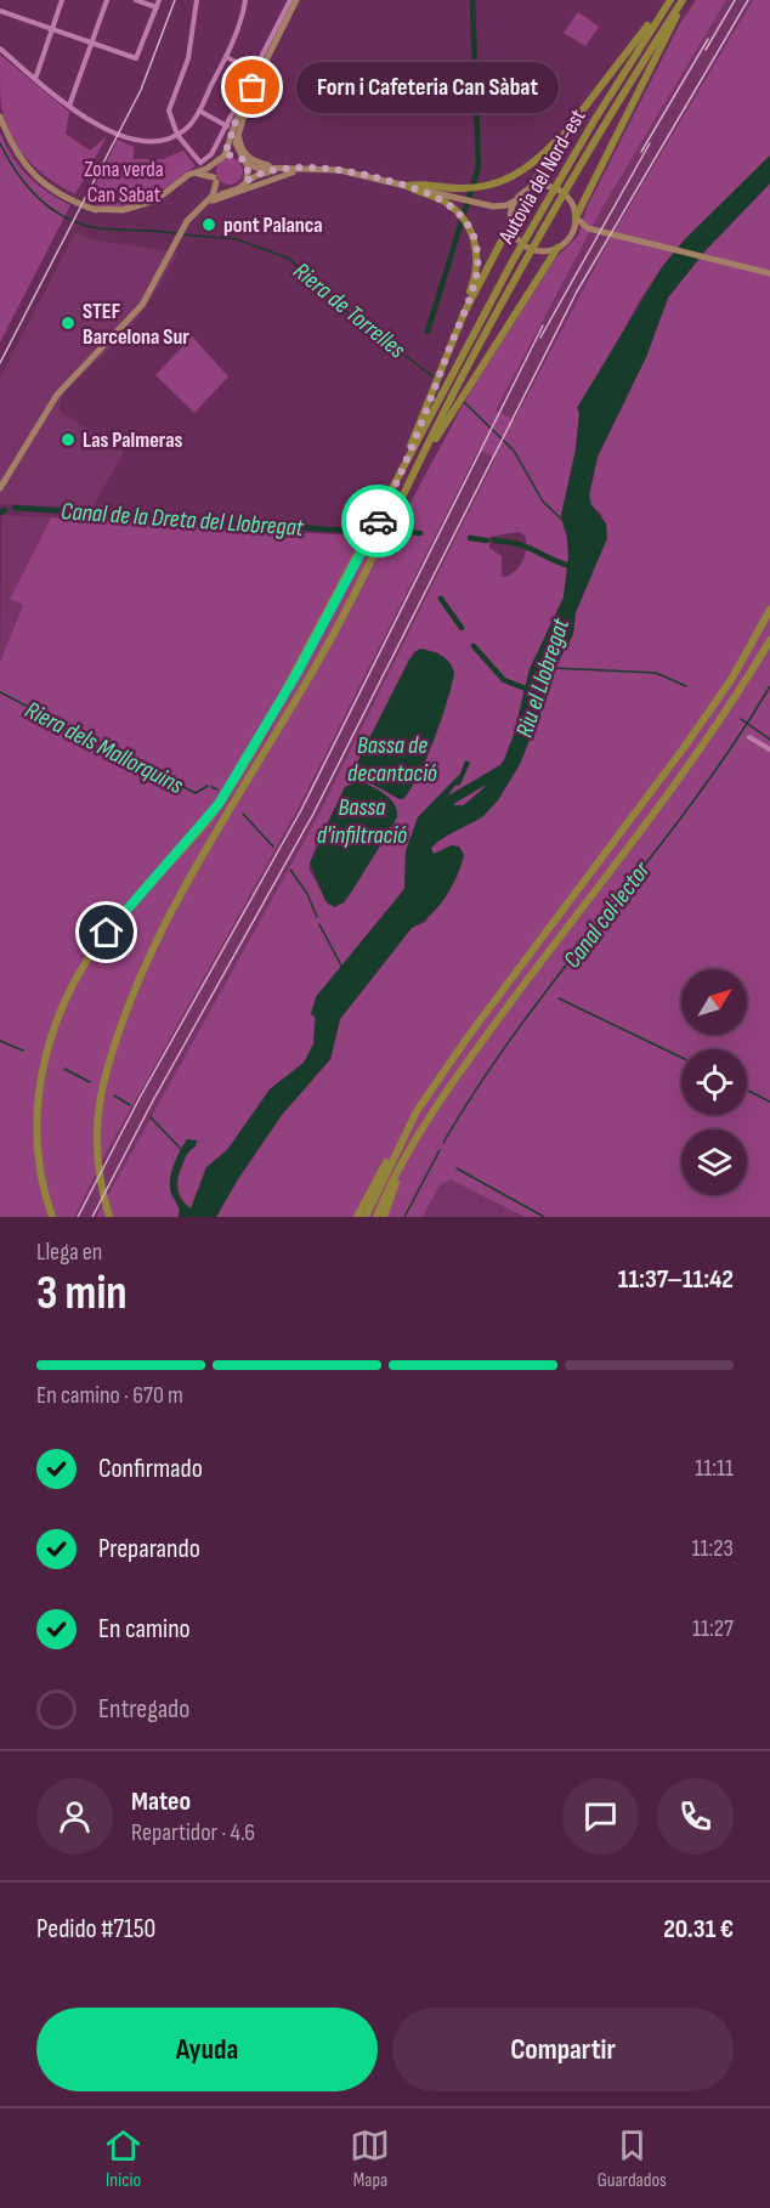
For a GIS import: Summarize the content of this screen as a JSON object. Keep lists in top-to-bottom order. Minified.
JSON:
{"streets":{"highway":["Autovia del Nord-est"]},"water":["Riera de Torrelles","Canal de la Dreta del Llobregat","Riu el Llobregat","Bassa de decantació","Riera dels Mallorquins","Bassa d'infiltració","Canal col·lector"],"parks":["Zona verda Can Sabat"],"places":["Forn i Cafeteria Can Sàbat","pont Palanca","STEF Barcelona Sur","Las Palmeras"],"north":"top right","page":{"bubble":"Forn i Cafeteria Can Sàbat","heading":["3 min","Llega en","11:37–11:42"],"panel":["Mateo","Repartidor · 4.6","Pedido #7150","20.31 €"],"bar":"En camino · 670 m","list":[["Confirmado","11:11"],["Preparando","11:23"],["En camino","11:27"],"Entregado"],"buttons":["Ayuda","Compartir"],"tabs":["Inicio","Mapa","Guardados"]}}
